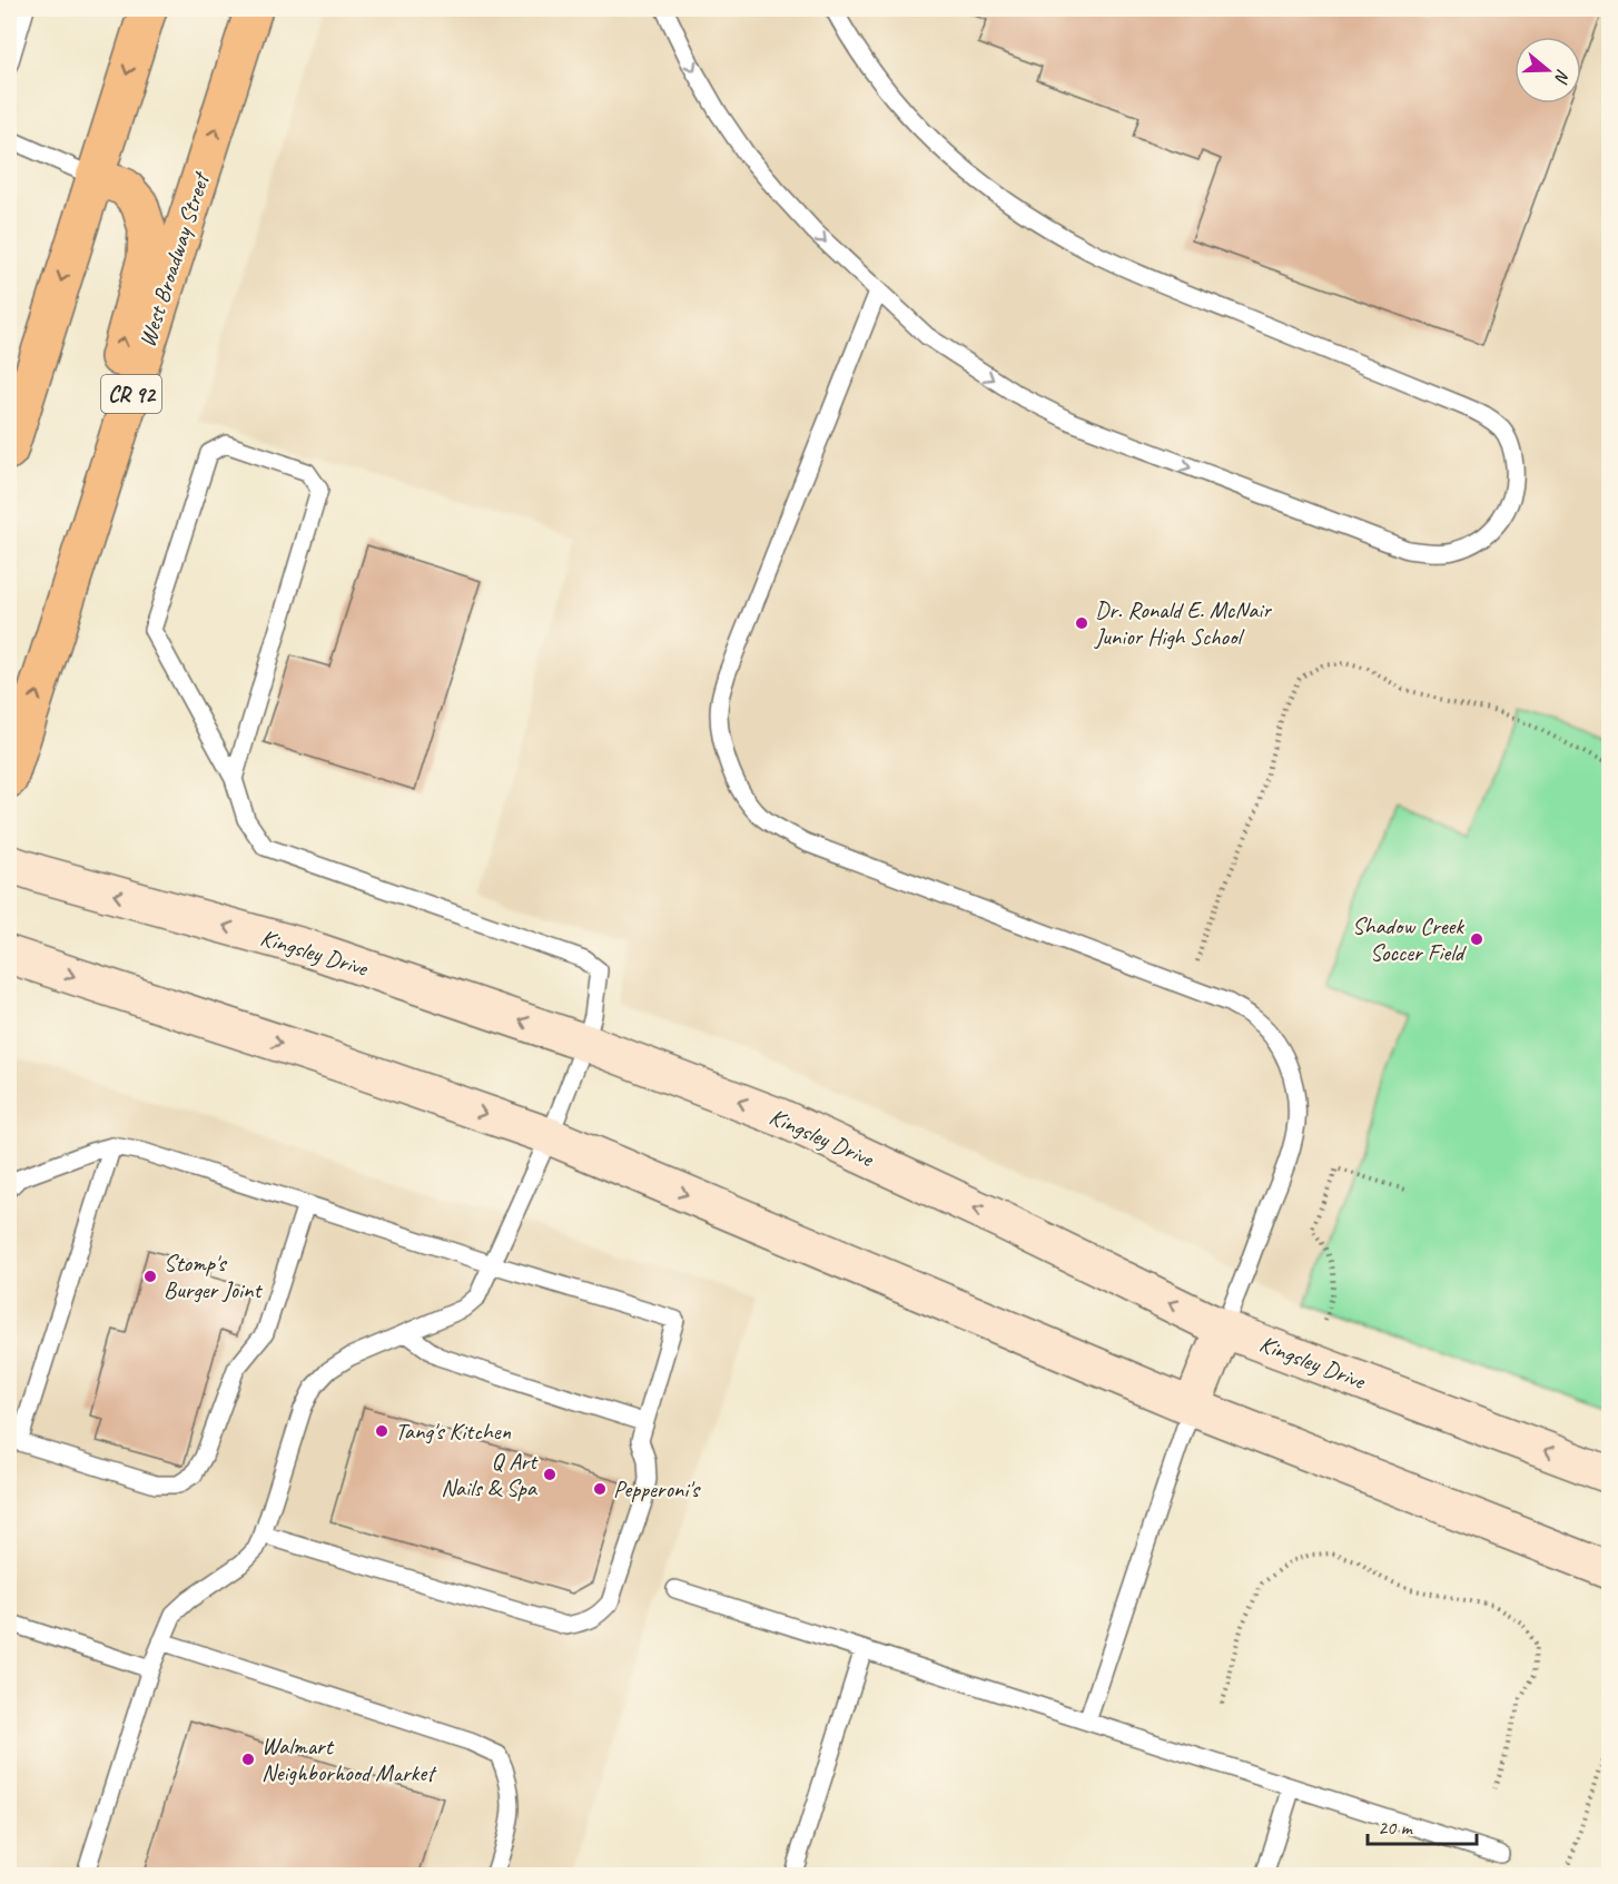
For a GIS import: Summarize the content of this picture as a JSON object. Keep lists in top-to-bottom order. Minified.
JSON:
{"streets":{"main road":["West Broadway Street","CR 92","Kingsley Drive"]},"places":["Dr. Ronald E. McNair Junior High School","Shadow Creek Soccer Field","Stomp's Burger Joint","Tang's Kitchen","Q Art Nails & Spa","Pepperoni's","Walmart Neighborhood Market"],"scale_bar":"20 m","north":"right"}
